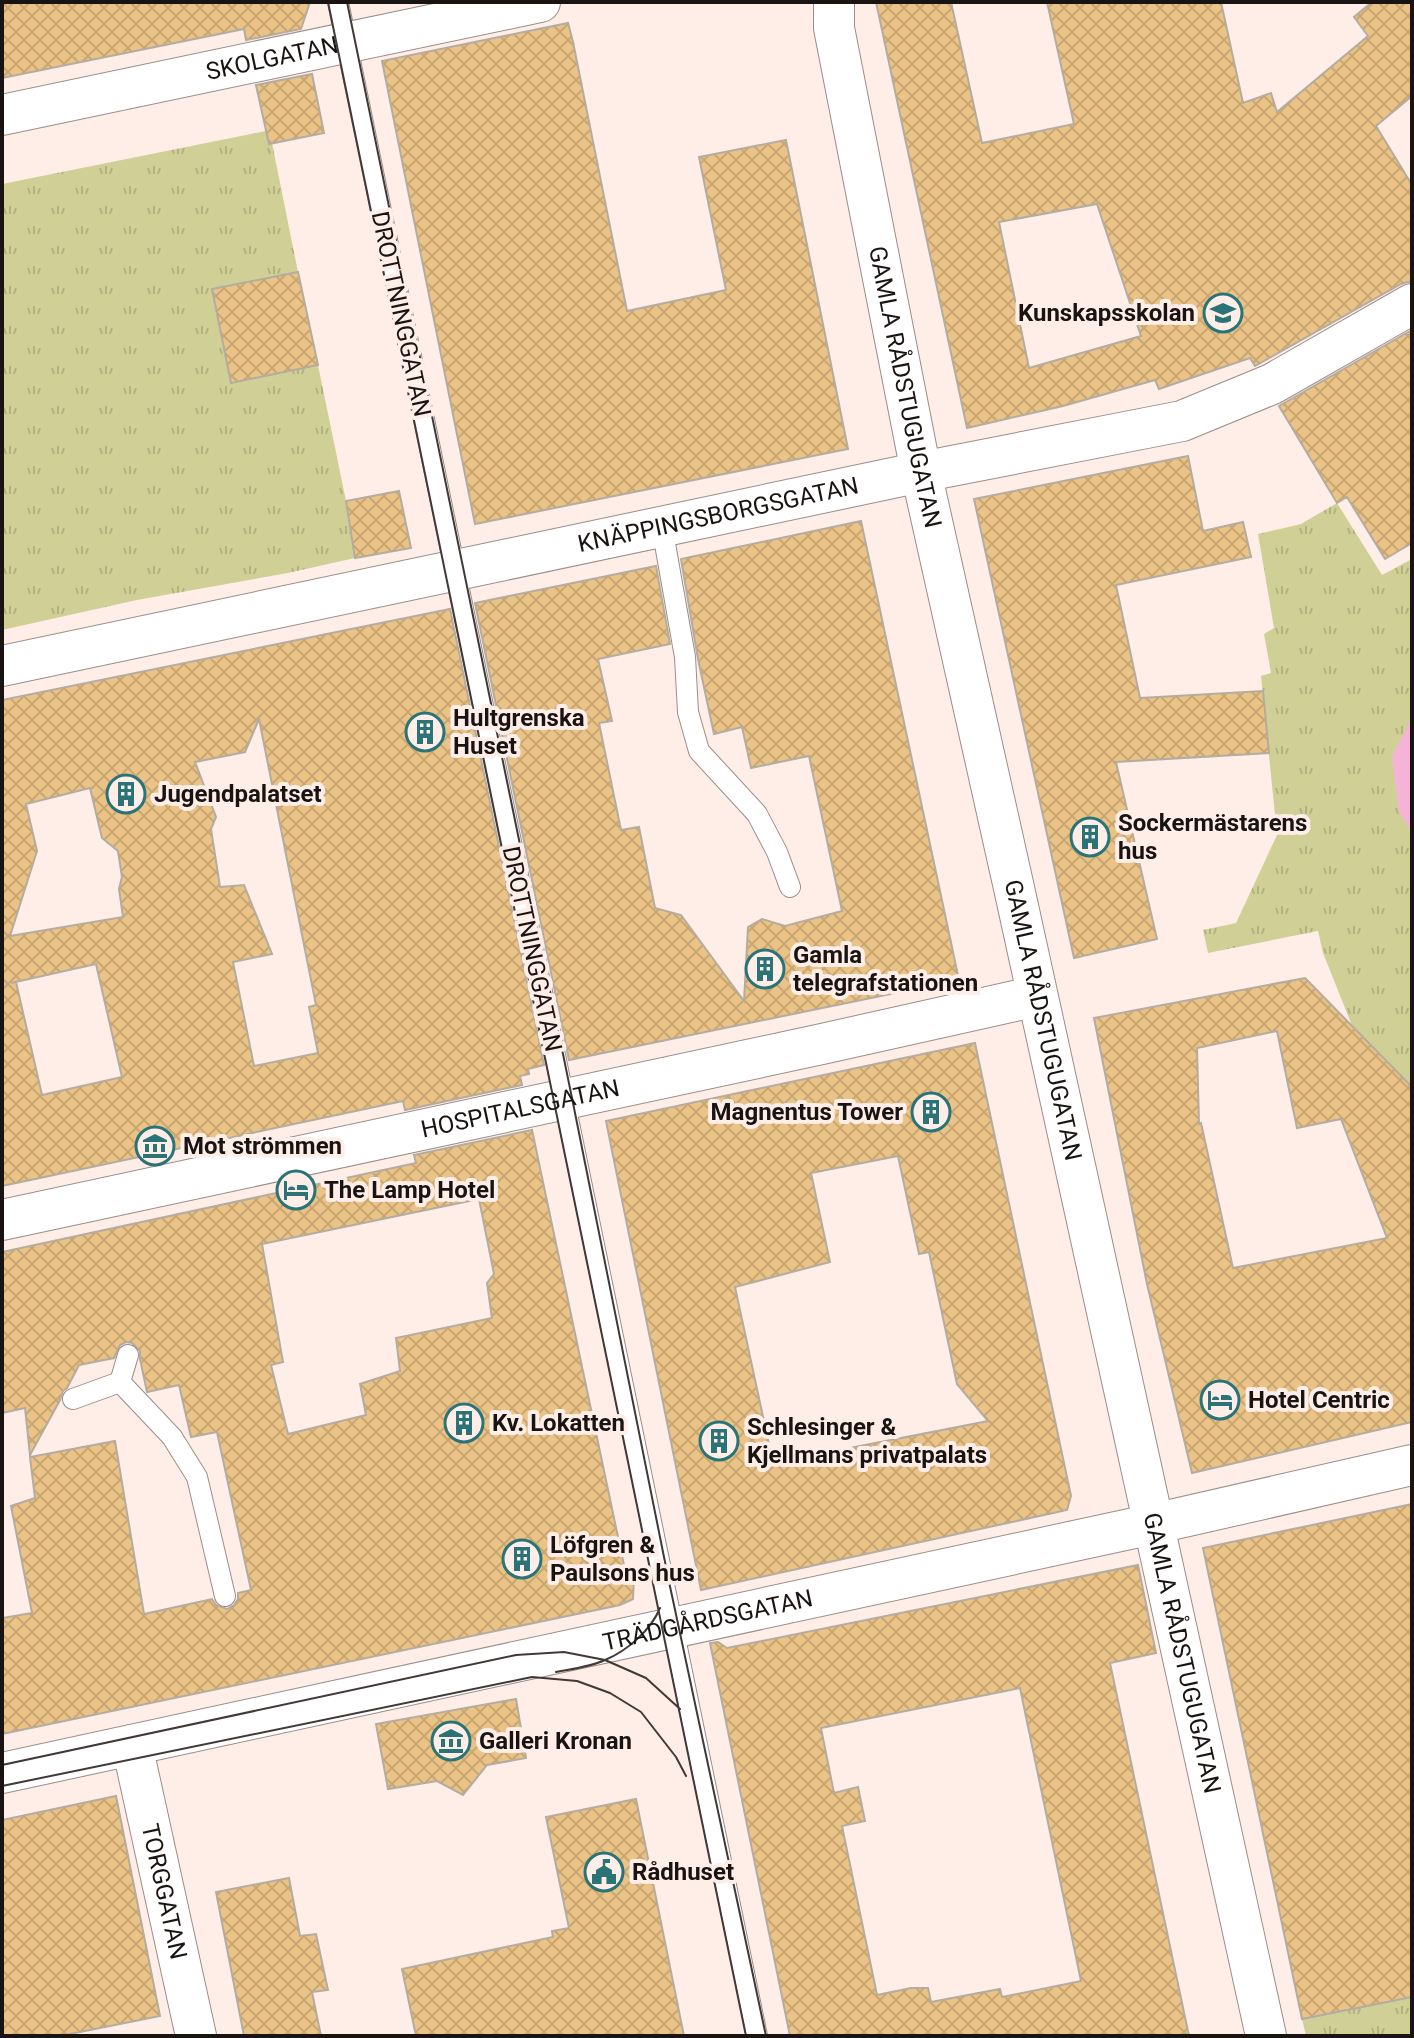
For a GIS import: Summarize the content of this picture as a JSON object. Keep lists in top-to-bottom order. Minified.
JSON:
{"streets":{"street":["SKOLGATAN","GAMLA RÅDSTUGUGATAN","KNÄPPINGSBORGSGATAN","HOSPITALSGATAN","TRÄDGÅRDSGATAN","TORGGATAN"],"lane":["DROTTNINGGATAN"]},"crossings":[["SKOLGATAN","DROTTNINGGATAN"],["DROTTNINGGATAN","KNÄPPINGSBORGSGATAN"],["DROTTNINGGATAN","HOSPITALSGATAN"],["DROTTNINGGATAN","TRÄDGÅRDSGATAN"],["GAMLA RÅDSTUGUGATAN","KNÄPPINGSBORGSGATAN"],["GAMLA RÅDSTUGUGATAN","HOSPITALSGATAN"],["GAMLA RÅDSTUGUGATAN","TRÄDGÅRDSGATAN"],["TRÄDGÅRDSGATAN","TORGGATAN"]],"places":{"school or university":["Kunskapsskolan"],"building":["Hultgrenska Huset","Jugendpalatset","Sockermästarens hus","Gamla telegrafstationen","Magnentus Tower","Kv. Lokatten","Schlesinger & Kjellmans privatpalats","Löfgren & Paulsons hus"],"museum":["Mot strömmen","Galleri Kronan"],"hotel":["The Lamp Hotel","Hotel Centric"],"public building":["Rådhuset"]}}
